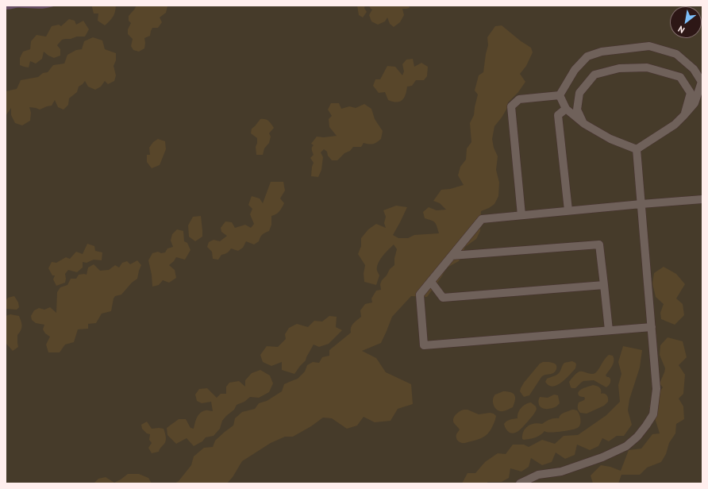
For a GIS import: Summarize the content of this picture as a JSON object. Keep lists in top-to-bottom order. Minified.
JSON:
{"north":"bottom left"}
